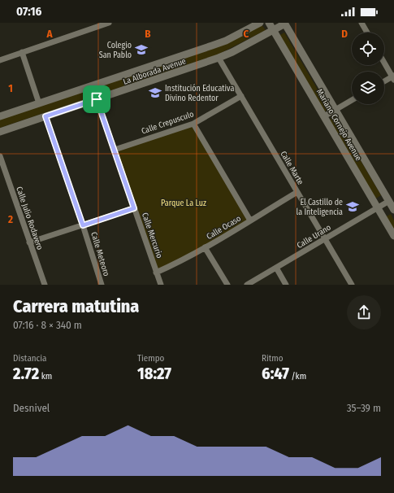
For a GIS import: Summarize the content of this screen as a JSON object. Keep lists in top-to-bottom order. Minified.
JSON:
{"streets":{"main road":["La Alborada Avenue","Mariano Cornejo Avenue"],"street":["Calle Crepusculo","Calle Marte","Calle Julio Rodavero","Calle Ocaso","Calle Mercurio","Calle Urano","Calle Meteoro"]},"crossings":[["La Alborada Avenue","Mariano Cornejo Avenue"],["La Alborada Avenue","Calle Marte"],["La Alborada Avenue","Calle Mercurio"],["La Alborada Avenue","Calle Meteoro"],["Calle Crepusculo","Calle Marte"],["Calle Crepusculo","Calle Mercurio"],["Mariano Cornejo Avenue","Calle Urano"],["Calle Marte","Calle Ocaso"],["Calle Marte","Calle Urano"],["Calle Ocaso","Calle Mercurio"]],"parks":["Parque La Luz"],"places":{"school or university":["Colegio San Pablo","Institución Educativa Divino Redentor","El Castillo de la Inteligencia"]},"page":{"status":"07:16","heading":["Carrera matutina","07:16 · 8 × 340 m"],"stats":[["Distancia","2.72 km"],["Tiempo","18:27"],["Ritmo","6:47 /km"]],"chart":["Desnivel","35–39 m"]},"grid":{"columns":["A","B","C","D"],"rows":["1","2"]}}
